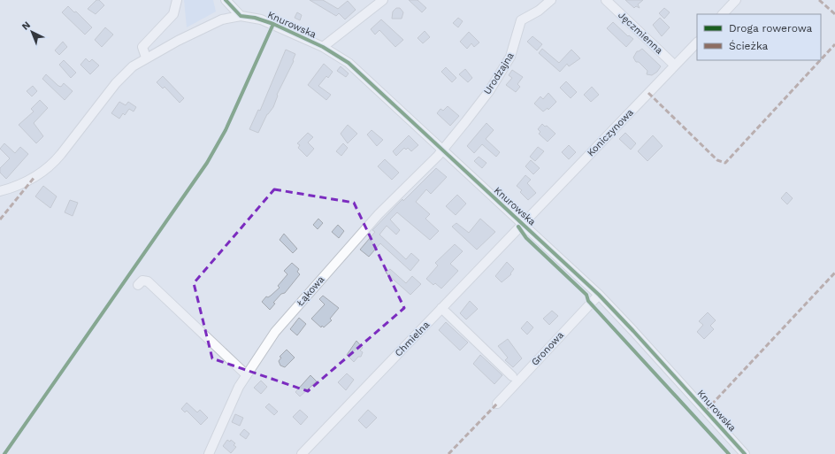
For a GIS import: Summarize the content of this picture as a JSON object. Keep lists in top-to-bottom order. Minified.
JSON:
{"streets":{"street":["Knurowska","Jęczmienna","Urodzajna","Koniczynowa","Łąkowa","Chmielna","Gronowa"]},"crossings":[["Knurowska","Urodzajna"],["Knurowska","Koniczynowa"],["Knurowska","Łąkowa"],["Knurowska","Chmielna"],["Knurowska","Gronowa"],["Jęczmienna","Koniczynowa"],["Urodzajna","Łąkowa"],["Koniczynowa","Chmielna"]],"legend":["Droga rowerowa","Ścieżka"],"north":"top left"}
